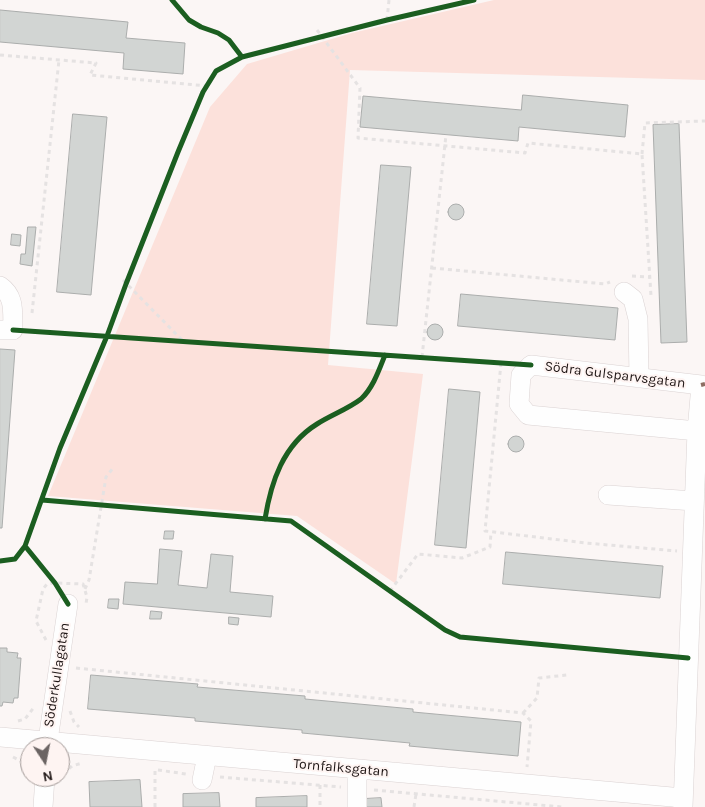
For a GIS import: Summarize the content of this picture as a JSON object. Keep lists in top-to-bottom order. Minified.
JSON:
{"streets":{"street":["Södra Gulsparvsgatan","Söderkullagatan","Tornfalksgatan"]},"crossings":[["Södra Gulsparvsgatan","Tornfalksgatan"]],"north":"bottom"}
